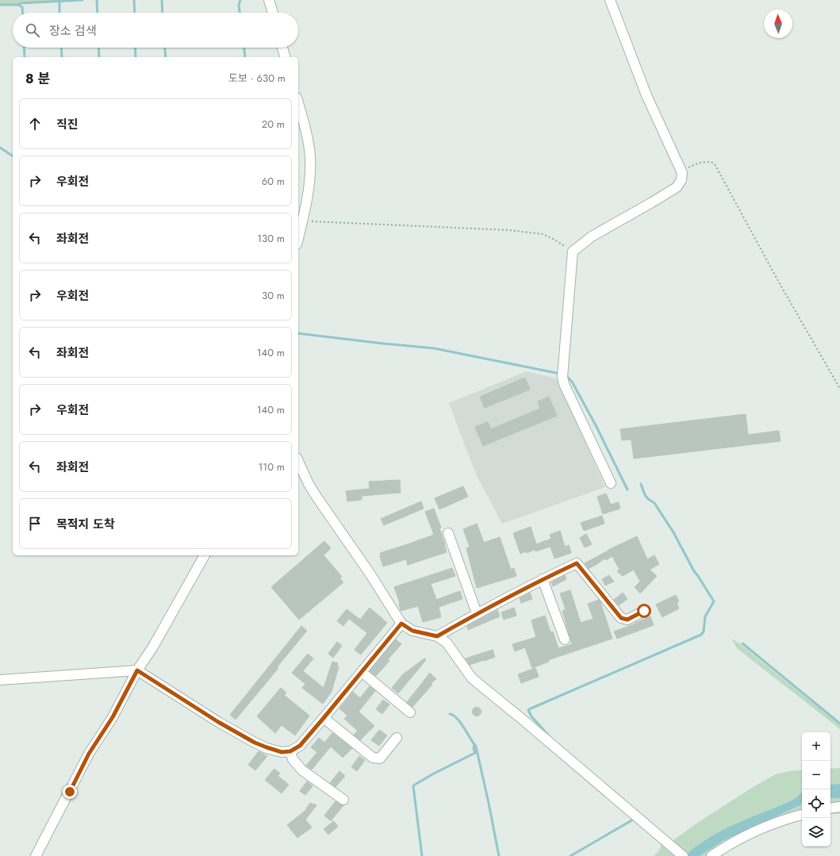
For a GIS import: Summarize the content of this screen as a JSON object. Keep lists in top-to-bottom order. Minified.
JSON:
{"north":"top","page":{"search":"장소 검색","heading":["8 분","도보 · 630 m"],"list":[["직진","20 m"],["우회전","60 m"],["좌회전","130 m"],["우회전","30 m"],["좌회전","140 m"],["우회전","140 m"],["좌회전","110 m"],"목적지 도착"],"map_buttons":["+","−"]}}
